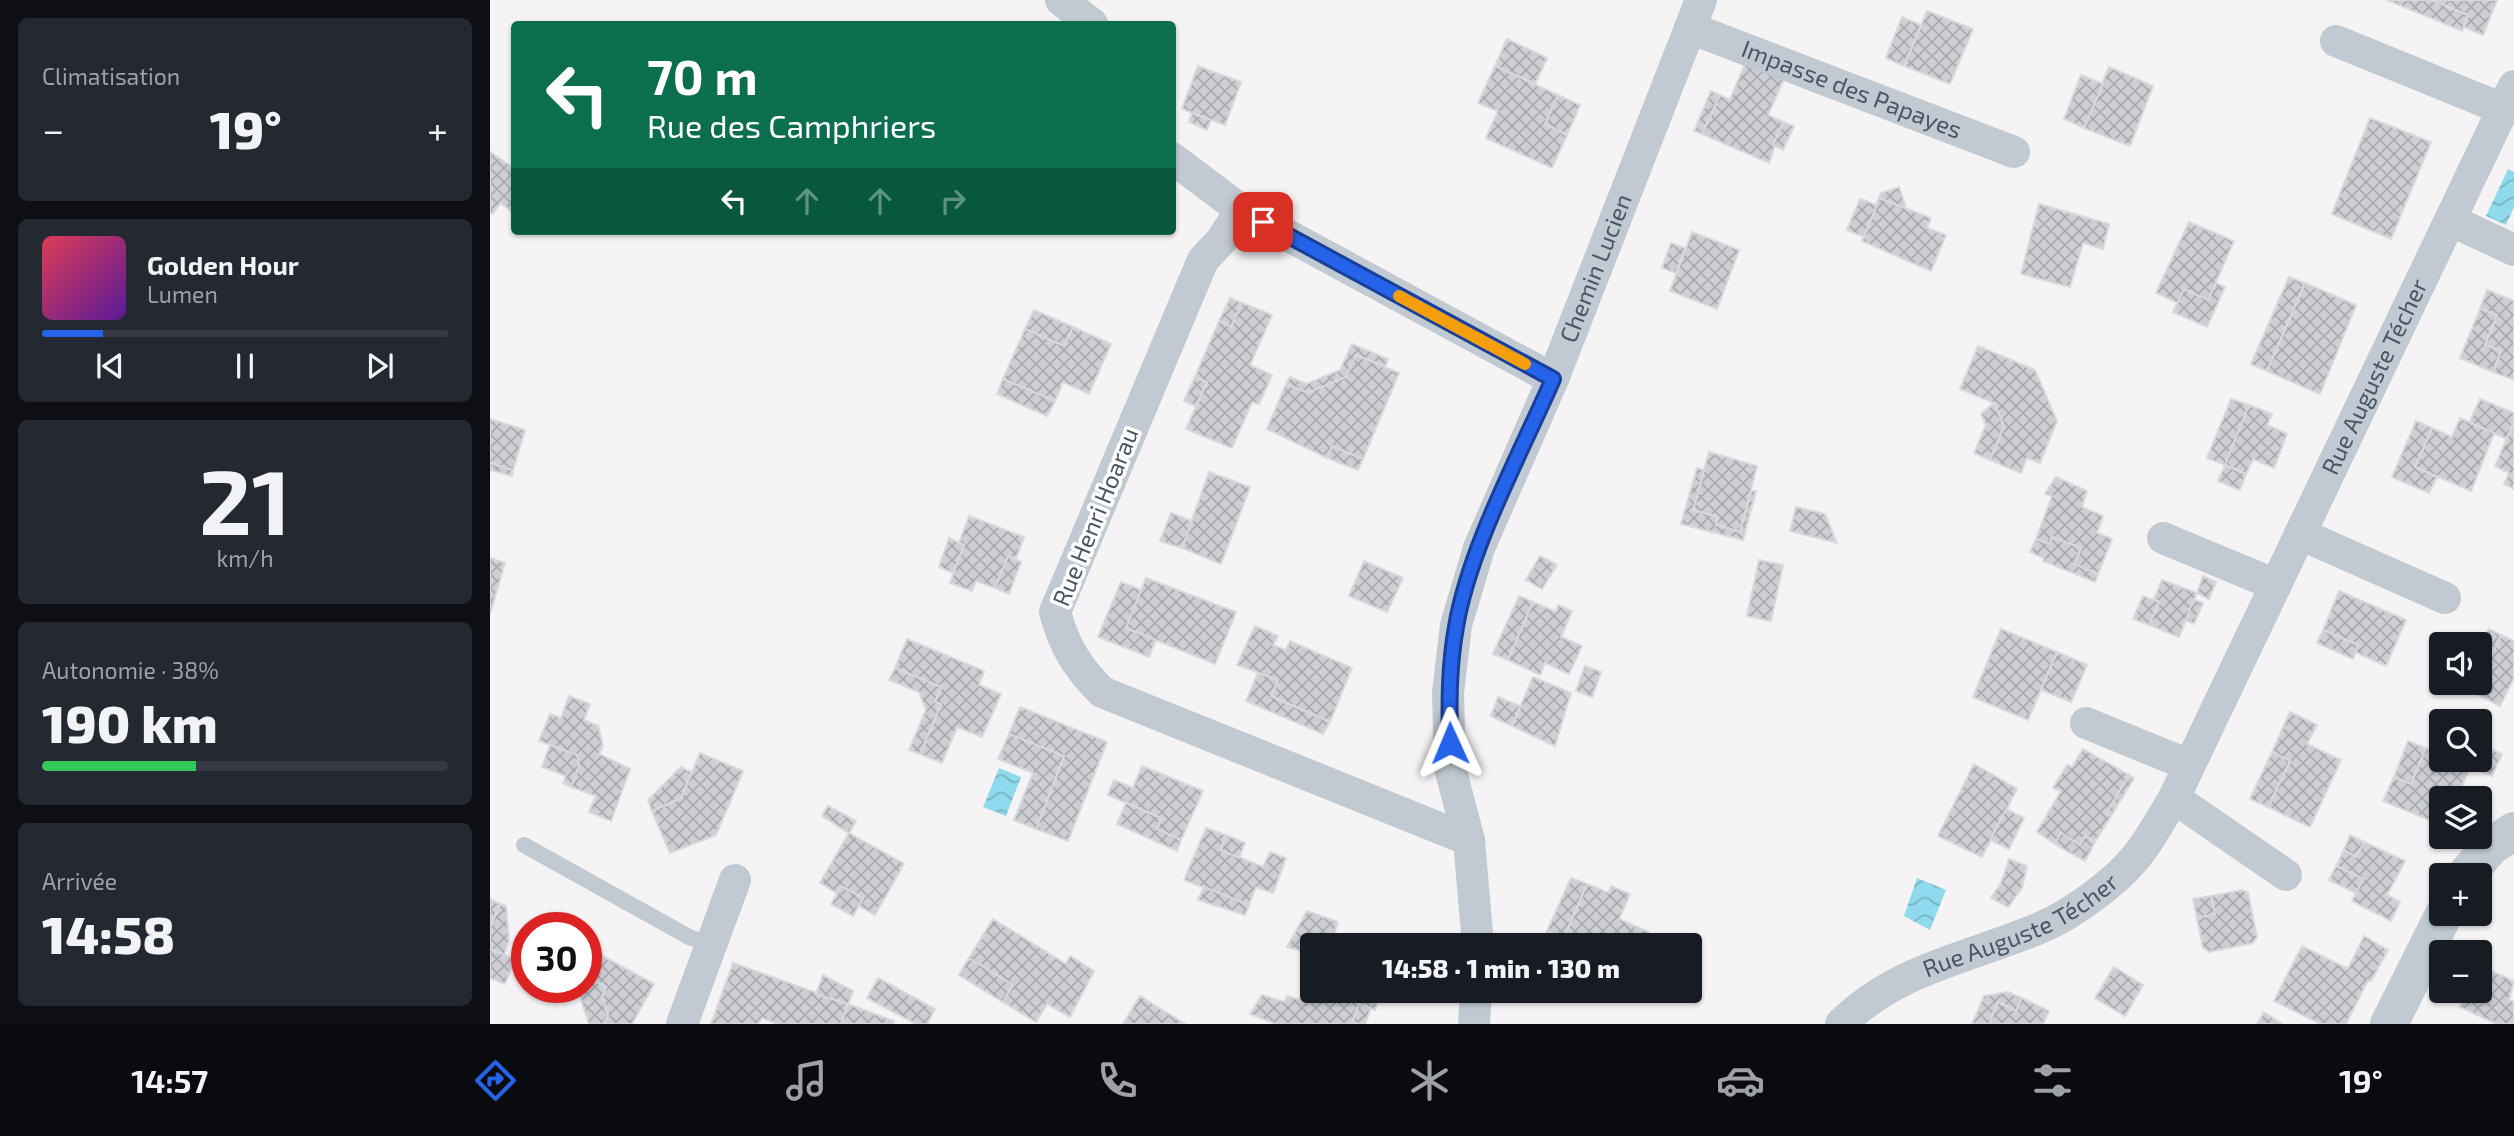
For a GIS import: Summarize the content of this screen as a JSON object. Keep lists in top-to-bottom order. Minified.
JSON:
{"streets":{"street":["Impasse des Papayes","Chemin Lucien","Rue Auguste Técher","Rue Henri Hoarau"]},"crossings":[["Impasse des Papayes","Chemin Lucien"],["Chemin Lucien","Rue Henri Hoarau"]],"page":{"tile":["Climatisation",["21","km/h"],["Autonomie · 38%","190 km"],["Arrivée","14:58"]],"turn":["70 m","Rue des Camphriers"],"heat":["−","19°","+"],"song":["Golden Hour","Lumen"],"map_buttons":["+","−"],"limit":"30","trip":"14:58 · 1 min · 130 m","tabs":["14:57","19°"]}}
